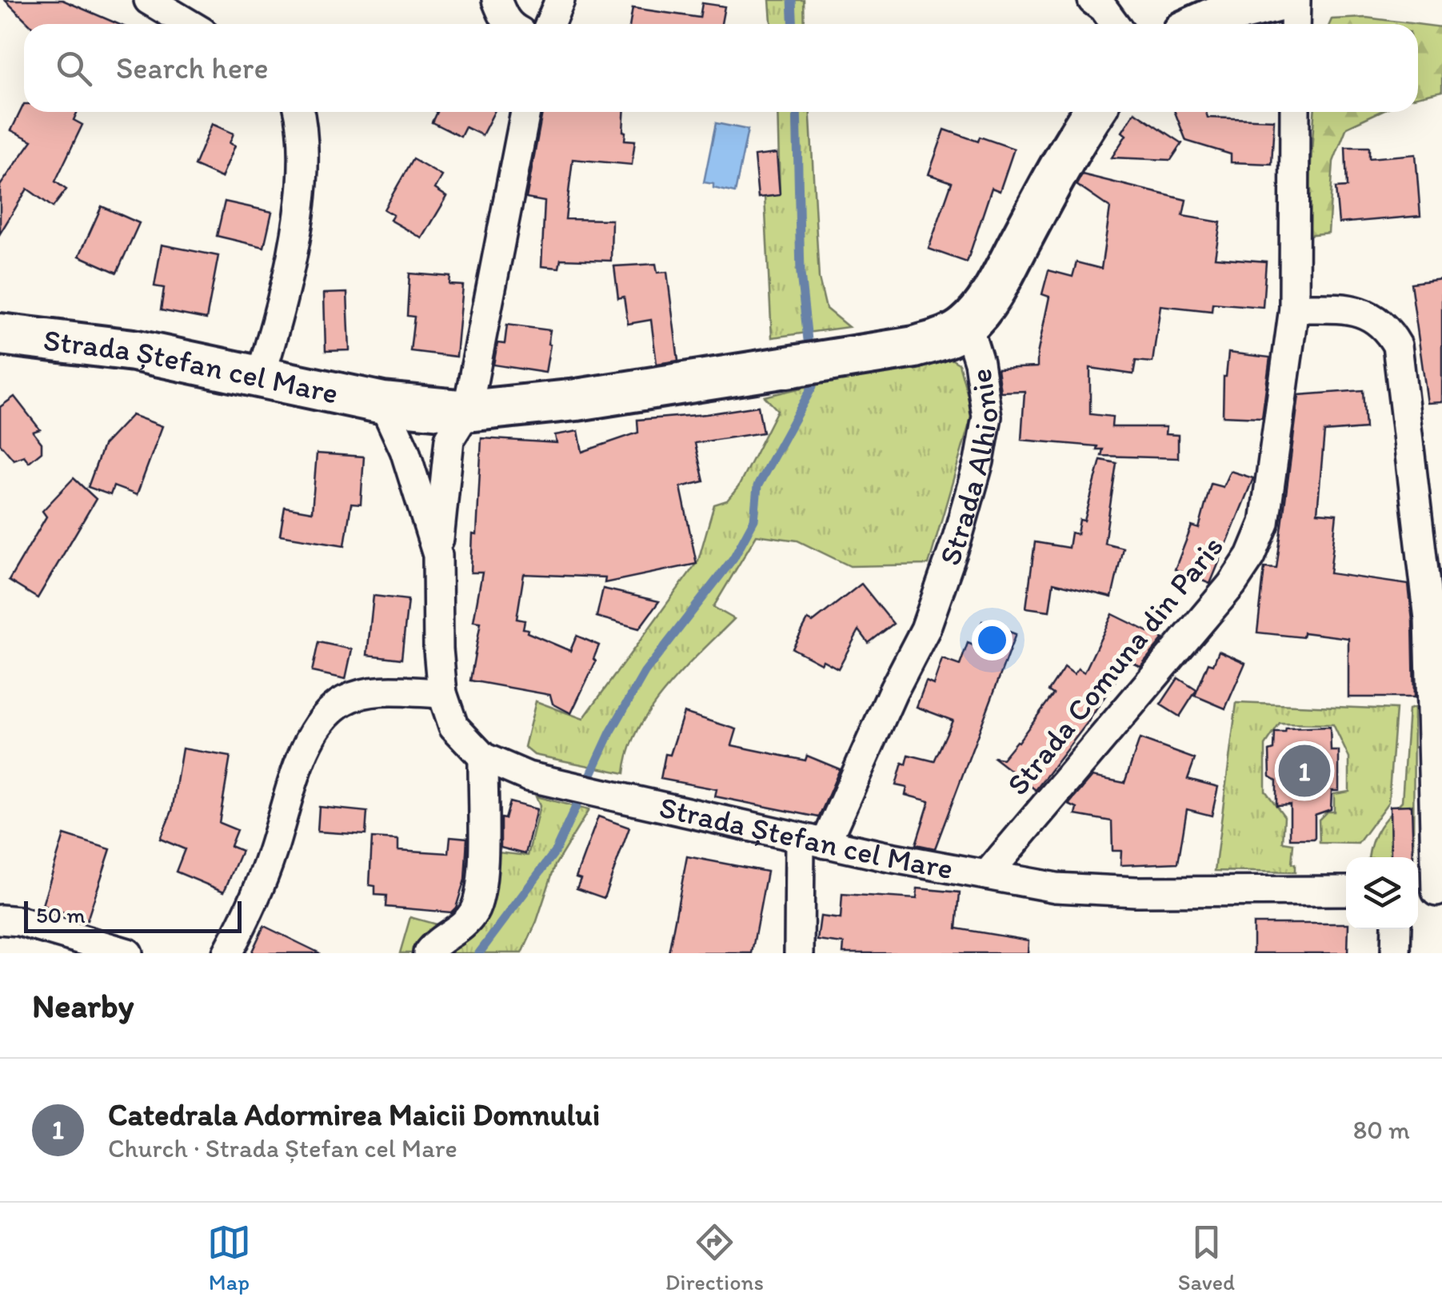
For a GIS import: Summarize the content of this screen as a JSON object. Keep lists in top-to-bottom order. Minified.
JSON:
{"streets":{"main road":["Strada Ștefan cel Mare","Strada Alhionie"],"street":["Strada Comuna din Paris"]},"crossings":[["Strada Ștefan cel Mare","Strada Alhionie"],["Strada Ștefan cel Mare","Strada Comuna din Paris"]],"scale_bar":"50 m","page":{"search":"Search here","pins":"1","scale":"50 m","heading":"Nearby","list":[{"mark":"1","name":"Catedrala Adormirea Maicii Domnului","note":"Church · Strada Ștefan cel Mare","value":"80 m"}],"nav":["Map","Directions","Saved"]}}
